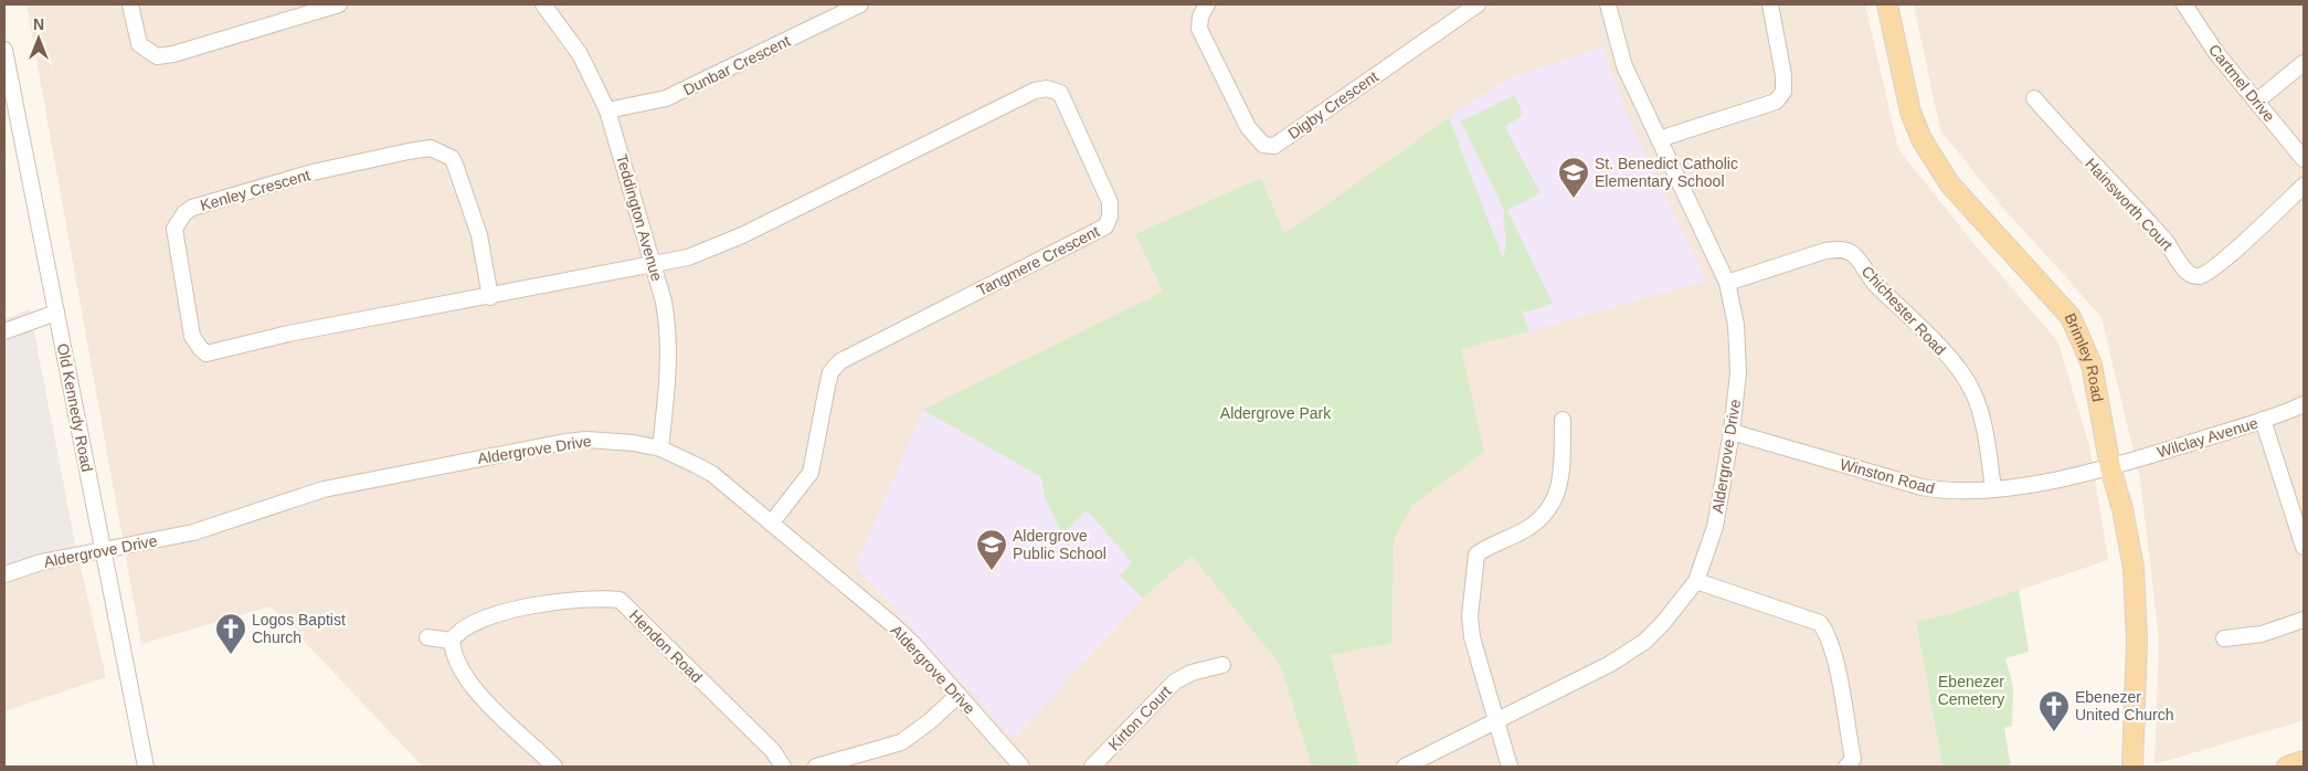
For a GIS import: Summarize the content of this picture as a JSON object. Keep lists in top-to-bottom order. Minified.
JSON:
{"streets":{"main road":["Brimley Road"],"street":["Dunbar Crescent","Cartmel Drive","Digby Crescent","Kenley Crescent","Hainsworth Court","Teddington Avenue","Tangmere Crescent","Chichester Road","Old Kennedy Road","Wilclay Avenue","Aldergrove Drive","Winston Road","Hendon Road","Kirton Court"]},"crossings":[["Dunbar Crescent","Teddington Avenue"],["Kenley Crescent","Teddington Avenue"],["Kenley Crescent","Tangmere Crescent"],["Teddington Avenue","Tangmere Crescent"],["Teddington Avenue","Aldergrove Drive"],["Tangmere Crescent","Aldergrove Drive"],["Chichester Road","Aldergrove Drive"],["Chichester Road","Winston Road"],["Brimley Road","Wilclay Avenue"],["Brimley Road","Winston Road"],["Old Kennedy Road","Aldergrove Drive"],["Wilclay Avenue","Winston Road"],["Aldergrove Drive","Winston Road"]],"parks":["Aldergrove Park","Ebenezer Cemetery"],"places":{"school or university":["St. Benedict Catholic Elementary School","Aldergrove Public School"],"church":["Logos Baptist Church","Ebenezer United Church"]},"north":"top"}
